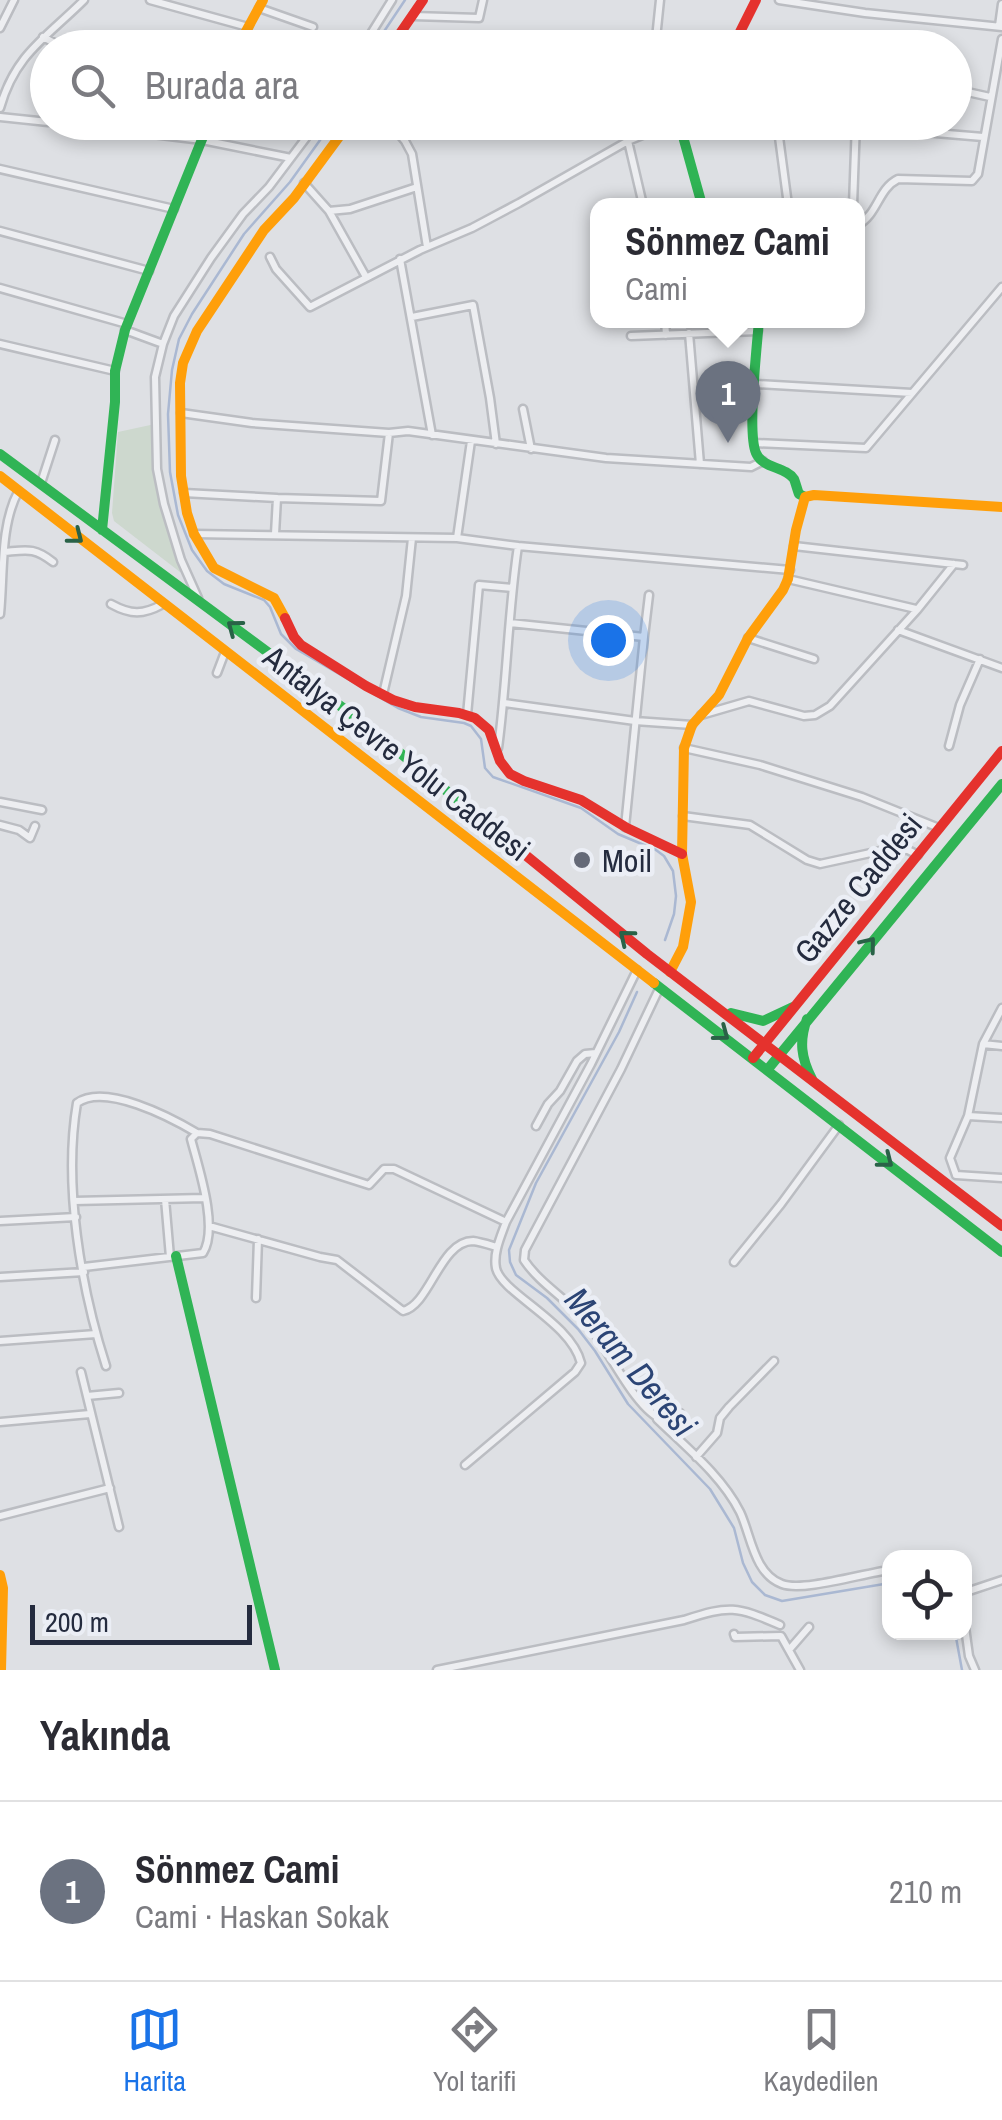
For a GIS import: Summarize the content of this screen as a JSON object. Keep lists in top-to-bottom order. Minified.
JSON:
{"streets":{"main road":["Antalya Çevre Yolu Caddesi","Gazze Caddesi"]},"crossings":[["Antalya Çevre Yolu Caddesi","Gazze Caddesi"]],"water":["Meram Deresi"],"places":["Moil"],"scale_bar":"200 m","page":{"search":"Burada ara","popup":["Sönmez Cami","Cami"],"pins":"1","scale":"200 m","heading":"Yakında","list":[{"mark":"1","name":"Sönmez Cami","note":"Cami · Haskan Sokak","value":"210 m"}],"nav":["Harita","Yol tarifi","Kaydedilen"]}}
